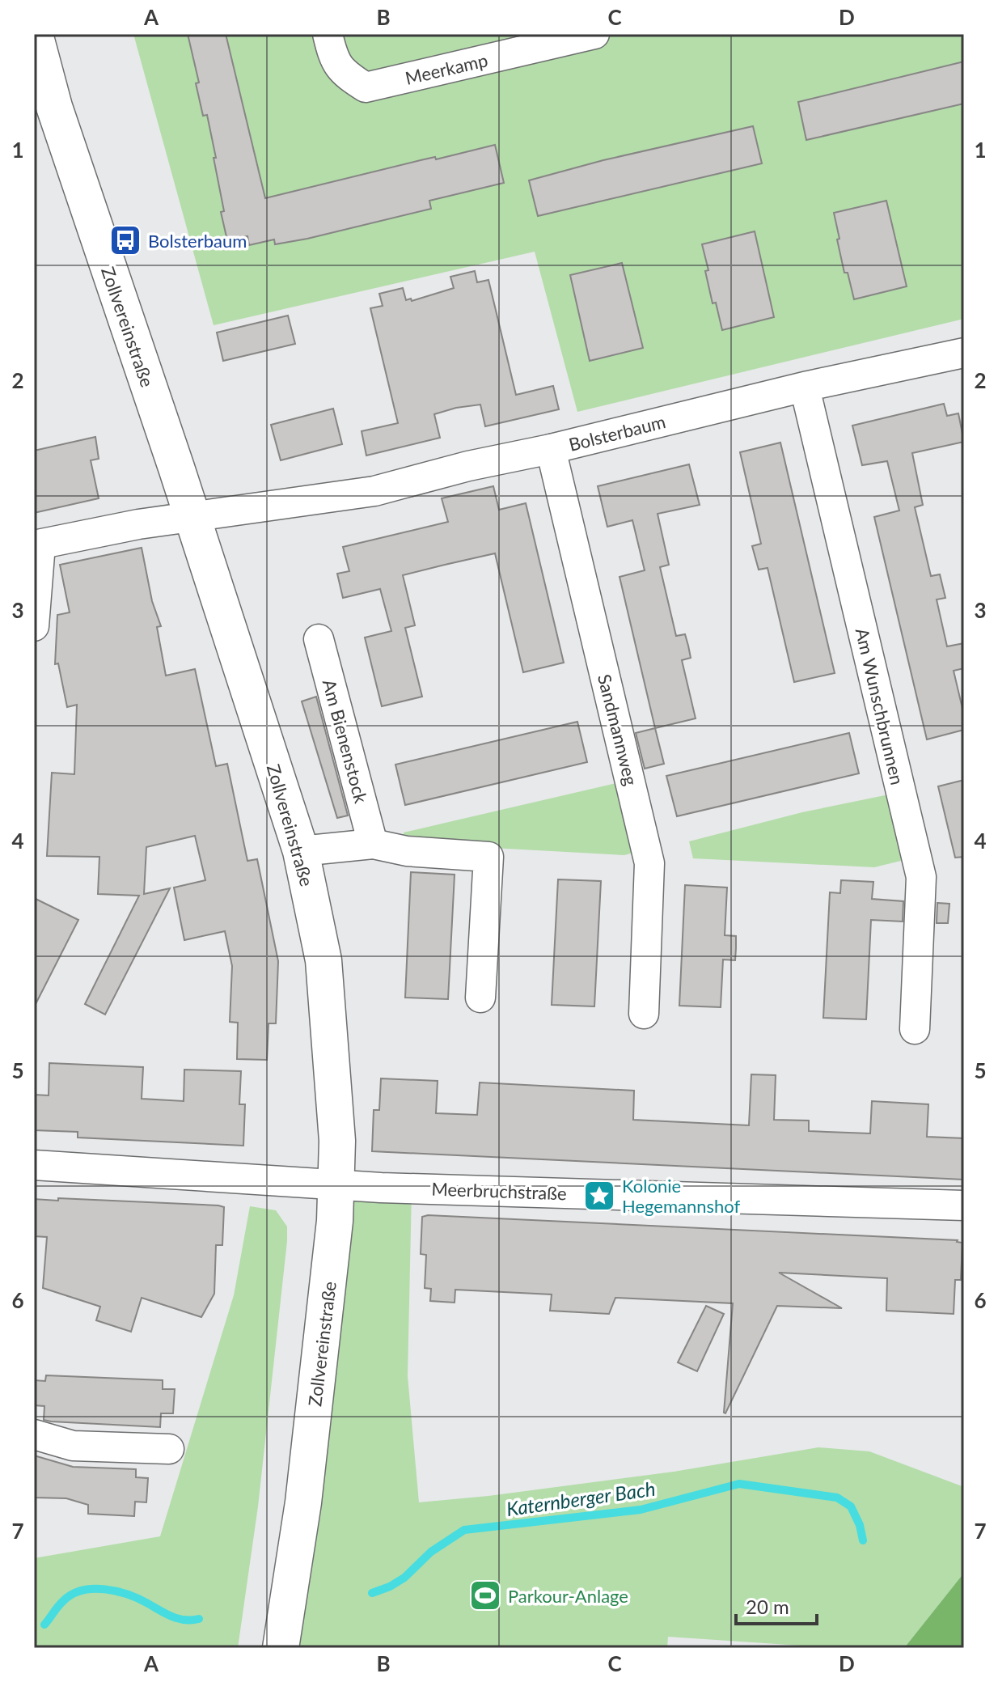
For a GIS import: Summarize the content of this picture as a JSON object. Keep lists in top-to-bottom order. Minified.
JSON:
{"streets":{"main road":["Zollvereinstraße"],"street":["Meerkamp","Bolsterbaum","Am Wunschbrunnen","Sandmannweg","Am Bienenstock","Meerbruchstraße"]},"crossings":[["Zollvereinstraße","Bolsterbaum"],["Zollvereinstraße","Meerbruchstraße"],["Bolsterbaum","Am Wunschbrunnen"],["Bolsterbaum","Sandmannweg"]],"water":["Katernberger Bach"],"places":{"bus stop":["Bolsterbaum"],"place":["Kolonie Hegemannshof"],"sports":["Parkour-Anlage"]},"scale_bar":"20 m","grid":{"columns":["A","B","C","D"],"rows":["1","2","3","4","5","6","7"]}}
